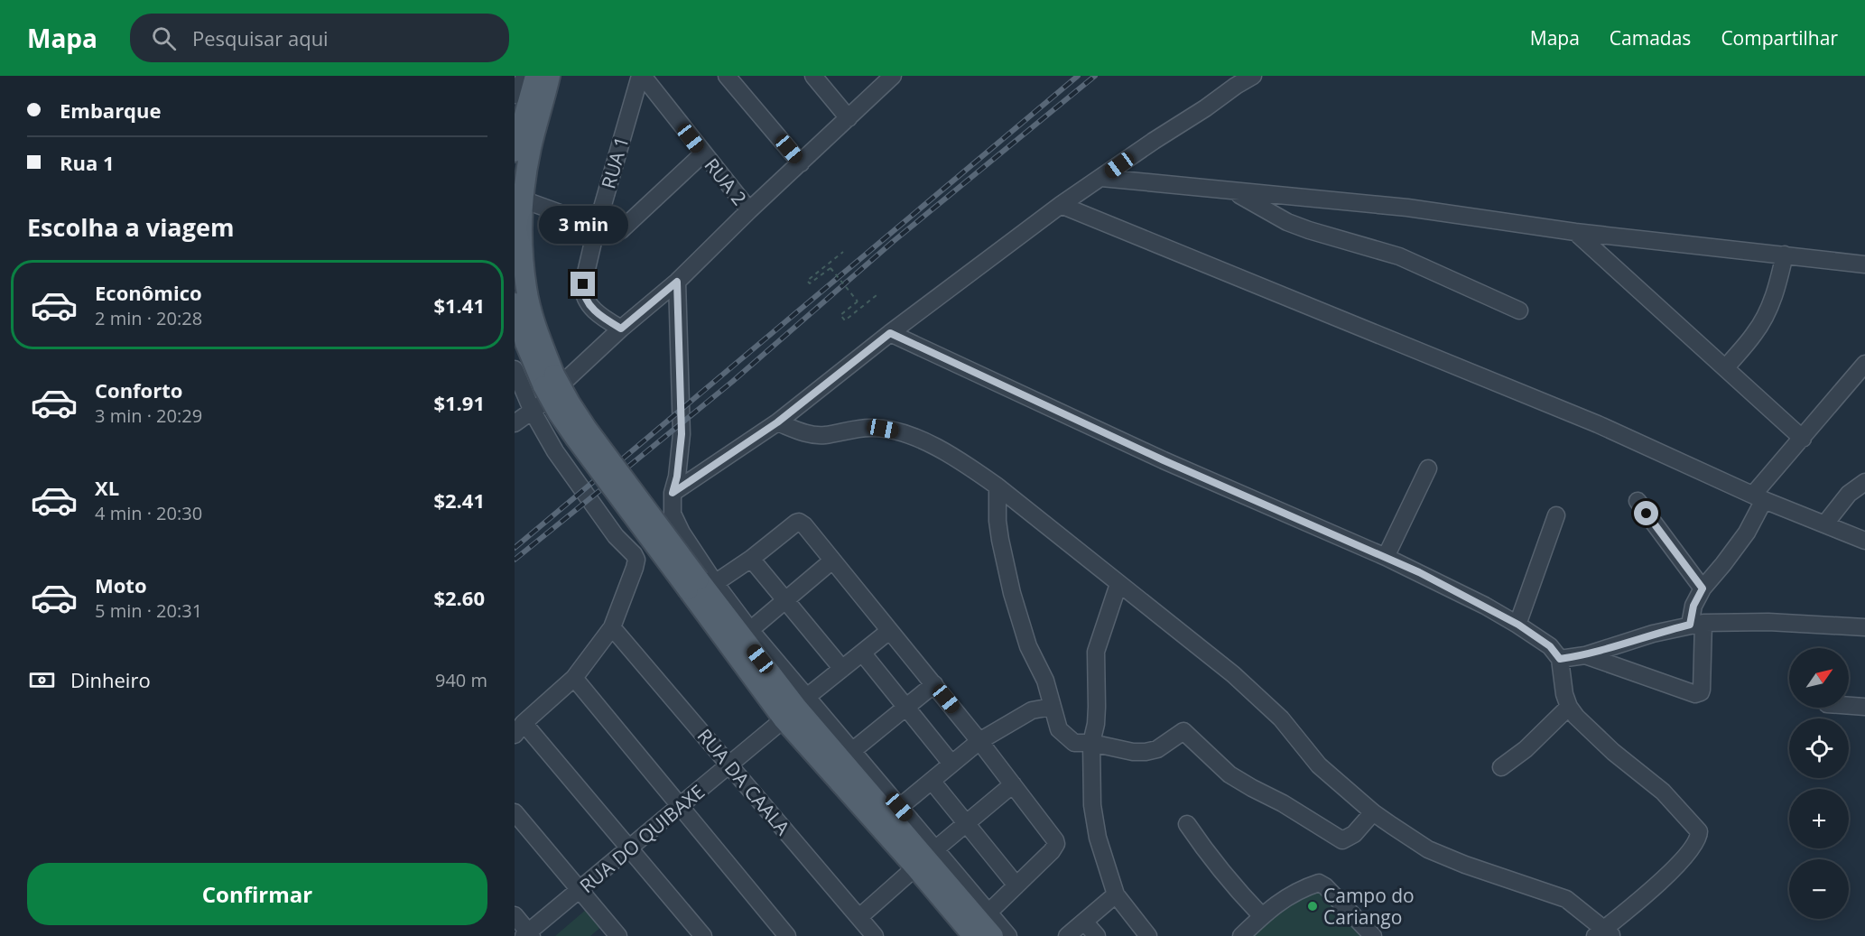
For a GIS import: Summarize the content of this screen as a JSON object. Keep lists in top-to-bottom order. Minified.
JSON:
{"streets":{"street":["RUA 1","RUA 2","RUA DA CAALA","RUA DO QUIBAXE"]},"crossings":[["RUA 1","RUA 2"],["RUA DA CAALA","RUA DO QUIBAXE"]],"places":["Campo do Cariango"],"north":"top right","page":{"header":"Mapa","search":"Pesquisar aqui","nav":["Mapa","Camadas","Compartilhar"],"banner":["Embarque","Rua 1"],"heading":"Escolha a viagem","bubble":"3 min","list":[{"name":"Econômico","note":"2 min · 20:28","value":"$1.41"},{"name":"Conforto","note":"3 min · 20:29","value":"$1.91"},{"name":"XL","note":"4 min · 20:30","value":"$2.41"},{"name":"Moto","note":"5 min · 20:31","value":"$2.60"}],"map_buttons":["+","−"],"pay":["Dinheiro","940 m"],"buttons":"Confirmar"}}
